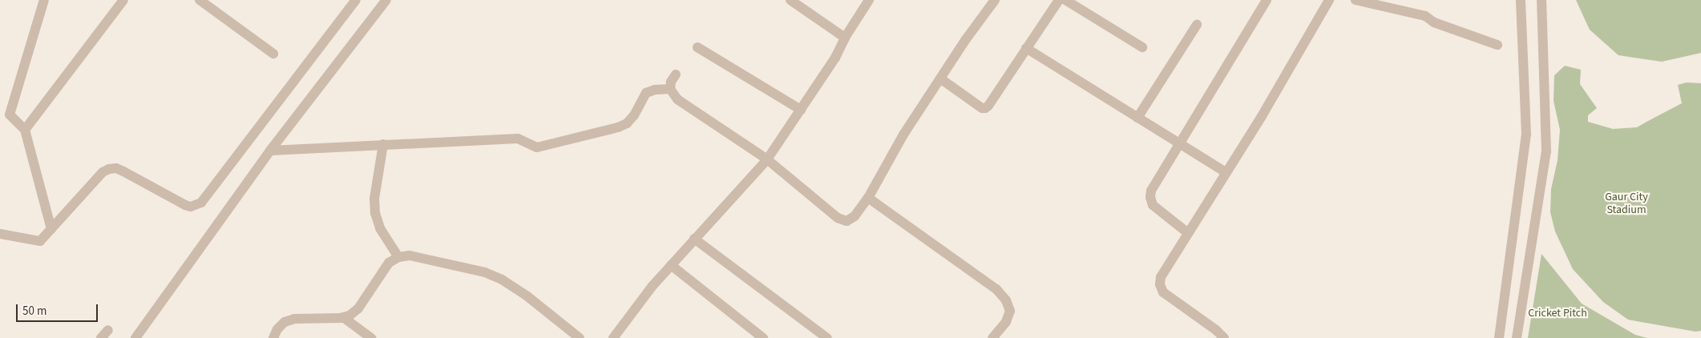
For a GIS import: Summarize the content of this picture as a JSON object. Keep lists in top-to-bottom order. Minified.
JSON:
{"parks":["Gaur City Stadium","Cricket Pitch"],"scale_bar":"50 m"}
